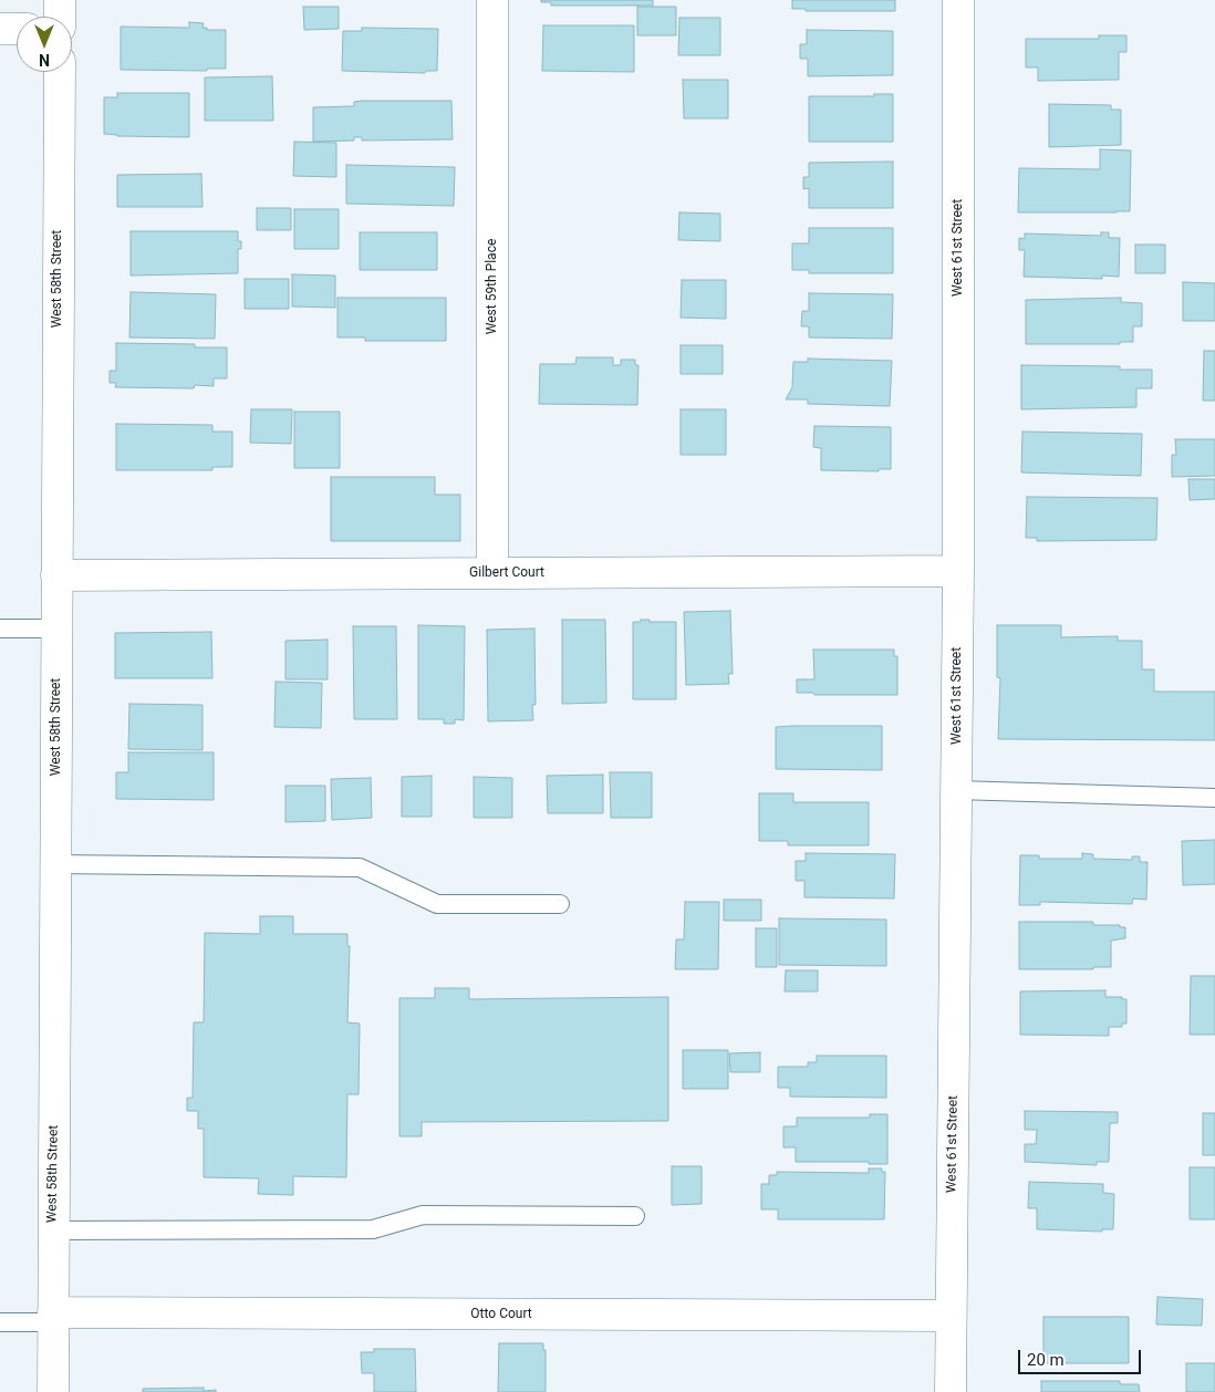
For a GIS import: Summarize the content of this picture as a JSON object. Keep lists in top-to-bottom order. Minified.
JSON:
{"streets":{"street":["West 61st Street","West 58th Street","West 59th Place","Gilbert Court","Otto Court"]},"crossings":[["West 61st Street","Gilbert Court"],["West 61st Street","Otto Court"],["West 58th Street","Gilbert Court"],["West 58th Street","Otto Court"],["West 59th Place","Gilbert Court"]],"scale_bar":"20 m","north":"bottom"}
